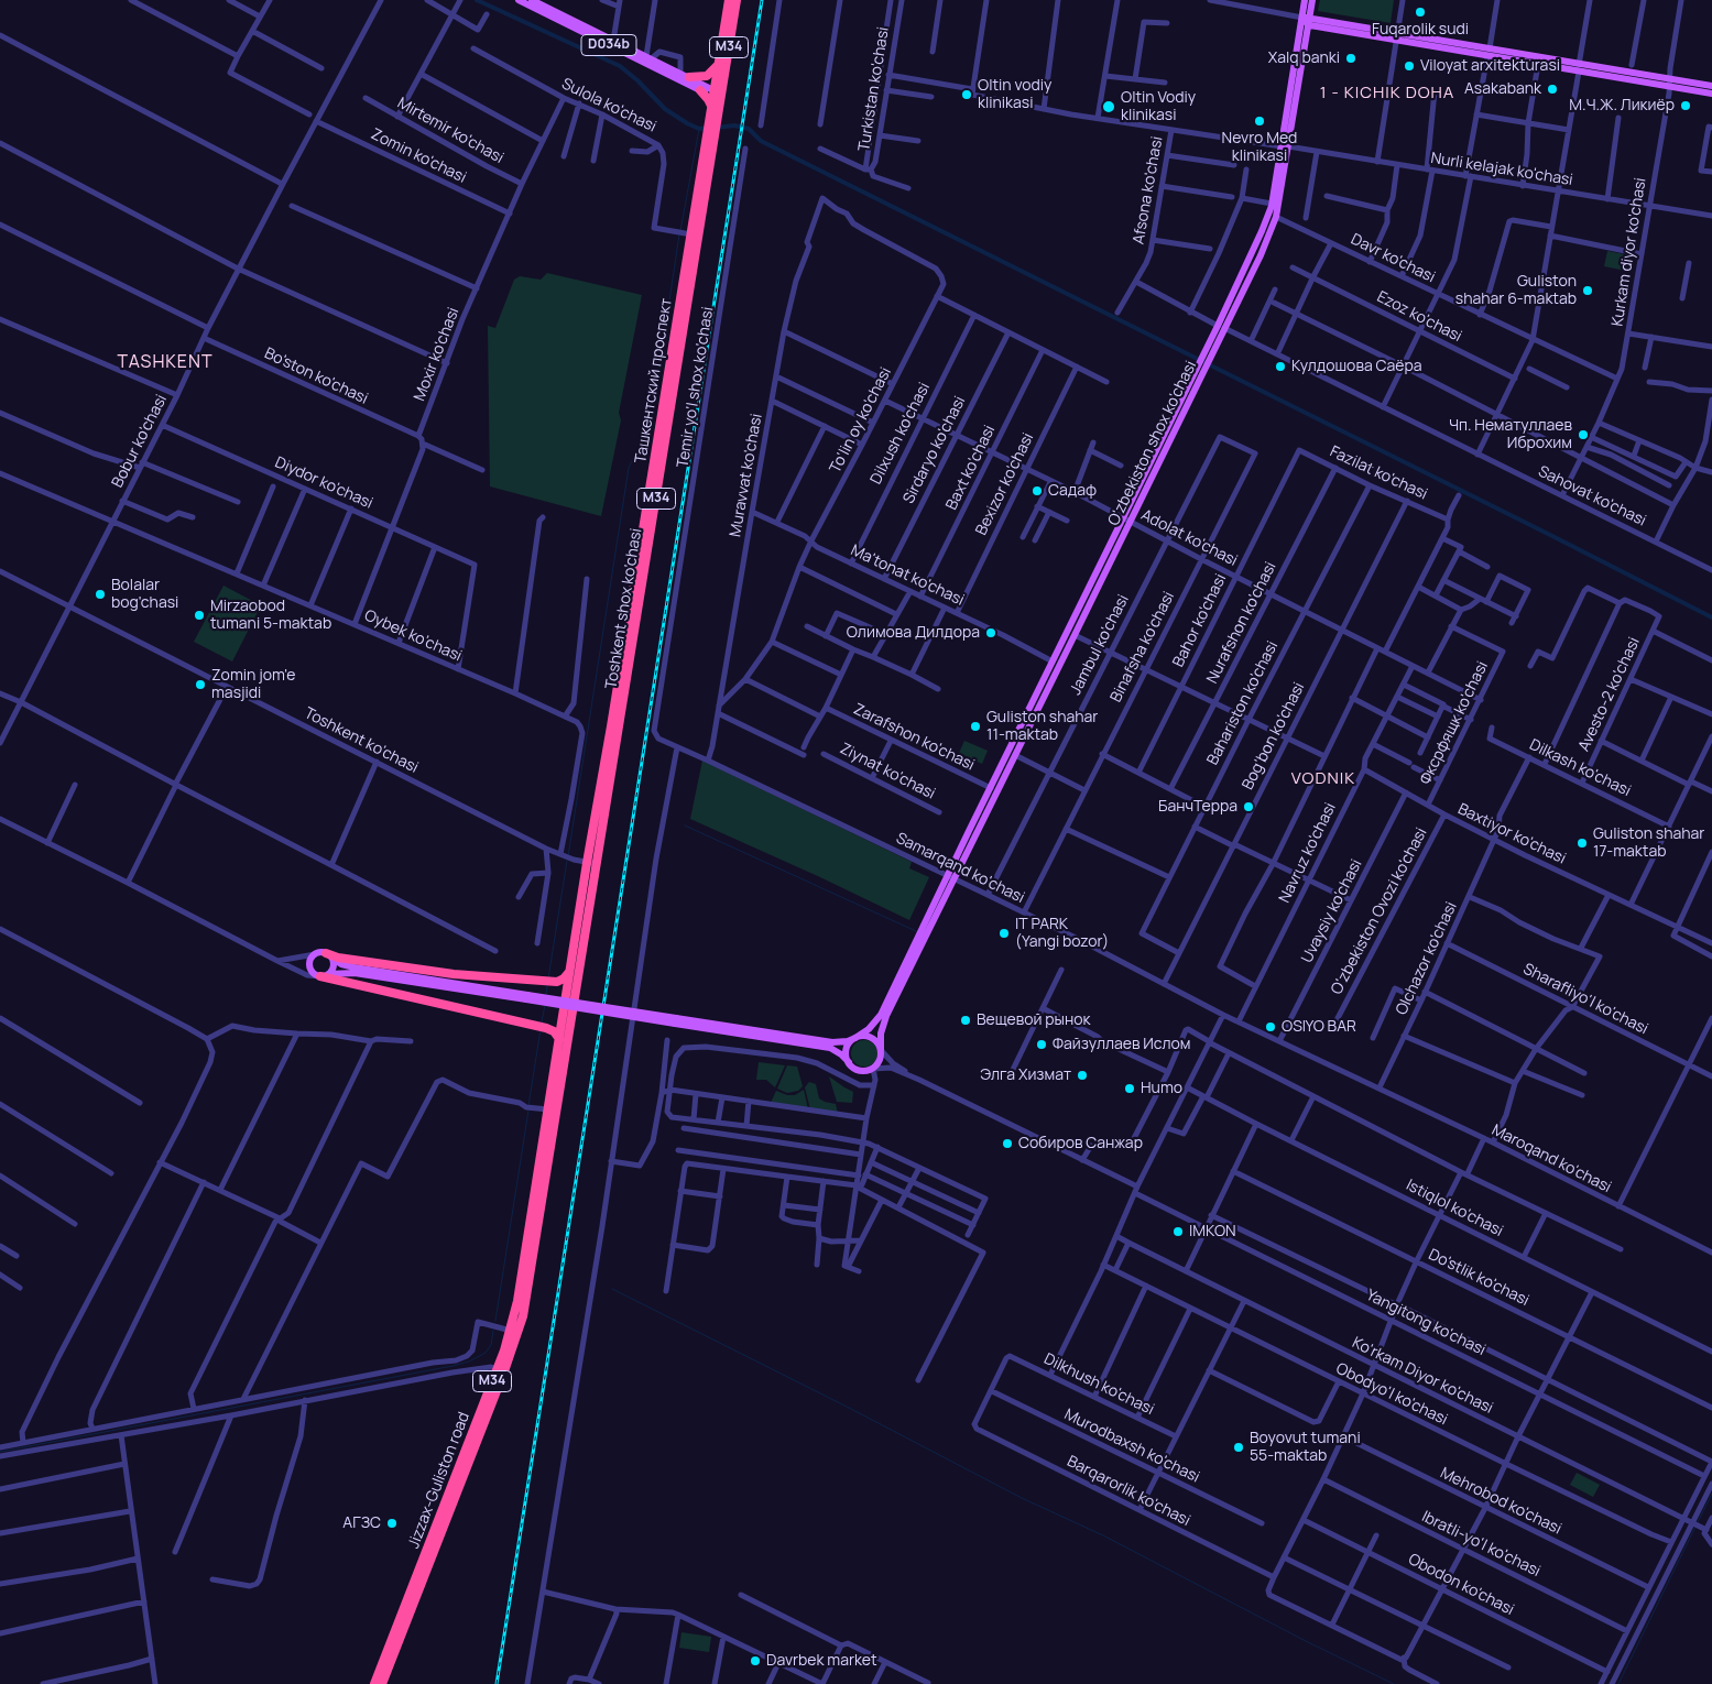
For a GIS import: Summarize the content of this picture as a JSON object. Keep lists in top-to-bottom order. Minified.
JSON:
{"streets":{"highway":["M34","Ташкентский проспект","Toshkent shox ko'chasi","Jizzax-Guliston road"],"main road":["D034b","O'zbekiston shox ko'chasi"],"street":["Turkistan ko'chasi","Sulola ko'chasi","Mirtemir ko'chasi","Zomin ko'chasi","Nurli kelajak ko'chasi","Afsona ko'chasi","Kurkam diyor ko'chasi","Davr ko'chasi","Ezoz ko'chasi","Moxir ko'chasi","Bo'ston ko'chasi","Temir yo'l shox ko'chasi","To'lin oy ko'chasi","Dilxush ko'chasi","Bobur ko'chasi","Sirdaryo ko'chasi","Baxt ko'chasi","Fazilat ko'chasi","Muravvat ko'chasi","Diydor ko'chasi","Bexizor ko'chasi","Sahovat ko'chasi","Adolat ko'chasi","Ma'tonat ko'chasi","Bahor ko'chasi","Nurafshon ko'chasi","Oybek ko’chasi","Jambul ko'chasi","Binafsha ko'chasi","Avesto-2 ko'chasi","Bahariston ko'chasi","Фксрфящк ko'chasi","Bog'bon ko'chasi","Zarafshon ko'chasi","Toshkent ko'chasi","Dilkash ko'chasi","Ziynat ko'chasi","Baxtiyor ko'chasi","Navruz ko'chasi","Samarqand ko'chasi","Uvaysiy ko'chasi","O'zbekiston Ovozi ko'chasi","Olchazor ko'chasi","Sharafliyo'l ko'chasi","Maroqand ko'chasi","Istiqlol ko'chasi","Do'stlik ko'chasi","Yangitong ko'chasi","Ko'rkam Diyor ko'chasi","Dilkhush ko'chasi","Obodyo'l ko'chasi","Murodbaxsh ko'chasi","Barqarorlik ko'chasi","Mehrobod ko'chasi","Ibratli-yo'l ko'chasi","Obodon ko'chasi"]},"crossings":[["D034b","M34"],["M34","Ташкентский проспект"],["M34","Toshkent shox ko'chasi"],["M34","Toshkent ko'chasi"],["M34","Jizzax-Guliston road"],["Turkistan ko'chasi","Nurli kelajak ko'chasi"],["Sulola ko'chasi","Moxir ko'chasi"],["Sulola ko'chasi","Ташкентский проспект"],["Mirtemir ko'chasi","Moxir ko'chasi"],["Zomin ko'chasi","Moxir ko'chasi"],["Zomin ko'chasi","Bobur ko'chasi"],["Nurli kelajak ko'chasi","Afsona ko'chasi"],["Nurli kelajak ko'chasi","Kurkam diyor ko'chasi"],["Nurli kelajak ko'chasi","O'zbekiston shox ko'chasi"],["Afsona ko'chasi","Sahovat ko'chasi"],["Kurkam diyor ko'chasi","Davr ko'chasi"],["Kurkam diyor ko'chasi","Sahovat ko'chasi"],["Davr ko'chasi","O'zbekiston shox ko'chasi"],["Moxir ko'chasi","Bo'ston ko'chasi"],["Bo'ston ko'chasi","Bobur ko'chasi"],["Ташкентский проспект","Toshkent shox ko'chasi"],["Ташкентский проспект","Toshkent ko'chasi"],["Temir yo'l shox ko'chasi","Samarqand ko'chasi"],["To'lin oy ko'chasi","Muravvat ko'chasi"],["To'lin oy ko'chasi","Adolat ko'chasi"],["To'lin oy ko'chasi","Ma'tonat ko'chasi"],["Dilxush ko'chasi","Adolat ko'chasi"],["Dilxush ko'chasi","Ma'tonat ko'chasi"],["Bobur ko'chasi","Diydor ko'chasi"],["Bobur ko'chasi","Oybek ko’chasi"],["Bobur ko'chasi","Toshkent ko'chasi"],["O'zbekiston shox ko'chasi","Sahovat ko'chasi"],["O'zbekiston shox ko'chasi","Adolat ko'chasi"],["O'zbekiston shox ko'chasi","Ma'tonat ko'chasi"],["O'zbekiston shox ko'chasi","Zarafshon ko'chasi"],["O'zbekiston shox ko'chasi","Samarqand ko'chasi"],["Sirdaryo ko'chasi","Adolat ko'chasi"],["Sirdaryo ko'chasi","Ma'tonat ko'chasi"],["Baxt ko'chasi","Adolat ko'chasi"],["Baxt ko'chasi","Ma'tonat ko'chasi"],["Fazilat ko'chasi","Bahor ko'chasi"],["Fazilat ko'chasi","Nurafshon ko'chasi"],["Fazilat ko'chasi","Bahariston ko'chasi"],["Fazilat ko'chasi","Bog'bon ko'chasi"],["Muravvat ko'chasi","Ma'tonat ko'chasi"],["Muravvat ko'chasi","Samarqand ko'chasi"],["Diydor ko'chasi","Oybek ko’chasi"],["Bexizor ko'chasi","Adolat ko'chasi"],["Bexizor ko'chasi","Ma'tonat ko'chasi"],["Adolat ko'chasi","Bahor ko'chasi"],["Adolat ko'chasi","Nurafshon ko'chasi"],["Adolat ko'chasi","Jambul ko'chasi"],["Adolat ko'chasi","Binafsha ko'chasi"],["Adolat ko'chasi","Bahariston ko'chasi"],["Adolat ko'chasi","Фксрфящк ko'chasi"],["Adolat ko'chasi","Bog'bon ko'chasi"],["Adolat ko'chasi","Navruz ko'chasi"],["Toshkent shox ko'chasi","Toshkent ko'chasi"],["Toshkent shox ko'chasi","Jizzax-Guliston road"],["Oybek ko’chasi","Toshkent ko'chasi"],["Jambul ko'chasi","Binafsha ko'chasi"],["Jambul ko'chasi","Samarqand ko'chasi"],["Binafsha ko'chasi","Samarqand ko'chasi"],["Avesto-2 ko'chasi","Dilkash ko'chasi"],["Bahariston ko'chasi","Bog'bon ko'chasi"],["Фксрфящк ko'chasi","Baxtiyor ko'chasi"],["Bog'bon ko'chasi","Samarqand ko'chasi"],["Dilkash ko'chasi","Olchazor ko'chasi"],["Baxtiyor ko'chasi","Navruz ko'chasi"],["Baxtiyor ko'chasi","Uvaysiy ko'chasi"],["Baxtiyor ko'chasi","O'zbekiston Ovozi ko'chasi"],["Baxtiyor ko'chasi","Olchazor ko'chasi"],["Navruz ko'chasi","Samarqand ko'chasi"],["Samarqand ko'chasi","Uvaysiy ko'chasi"],["Samarqand ko'chasi","Olchazor ko'chasi"],["Samarqand ko'chasi","Maroqand ko'chasi"],["Olchazor ko'chasi","Sharafliyo'l ko'chasi"],["Olchazor ko'chasi","Maroqand ko'chasi"],["Dilkhush ko'chasi","Murodbaxsh ko'chasi"],["Dilkhush ko'chasi","Barqarorlik ko'chasi"],["Murodbaxsh ko'chasi","Barqarorlik ko'chasi"]],"districts":["1 - KICHIK DOHA","TASHKENT","VODNIK"],"places":["Fuqarolik sudi","Xalq banki","Viloyat arxitekturasi","Asakabank","Oltin vodiy klinikasi","М.Ч.Ж. Ликиёр","Oltin Vodiy klinikasi","Nevro Med klinikasi","Guliston shahar 6-maktab","Кулдошова Саёра","Чп. Нематуллаев Иброхим","Садаф","Bolalar bog'chasi","Mirzaobod tumani 5-maktab","Олимова Дилдора","Zomin jom'e masjidi","Guliston shahar 11-maktab","БанчТерра","Guliston shahar 17-maktab","IT PARK (Yangi bozor)","Вещевой рынок","OSIYO BAR","Файзуллаев Ислом","Элга Хизмат","Humo","Собиров Санжар","IMKON","Boyovut tumani 55-maktab","АГЗС","Davrbek market"]}
